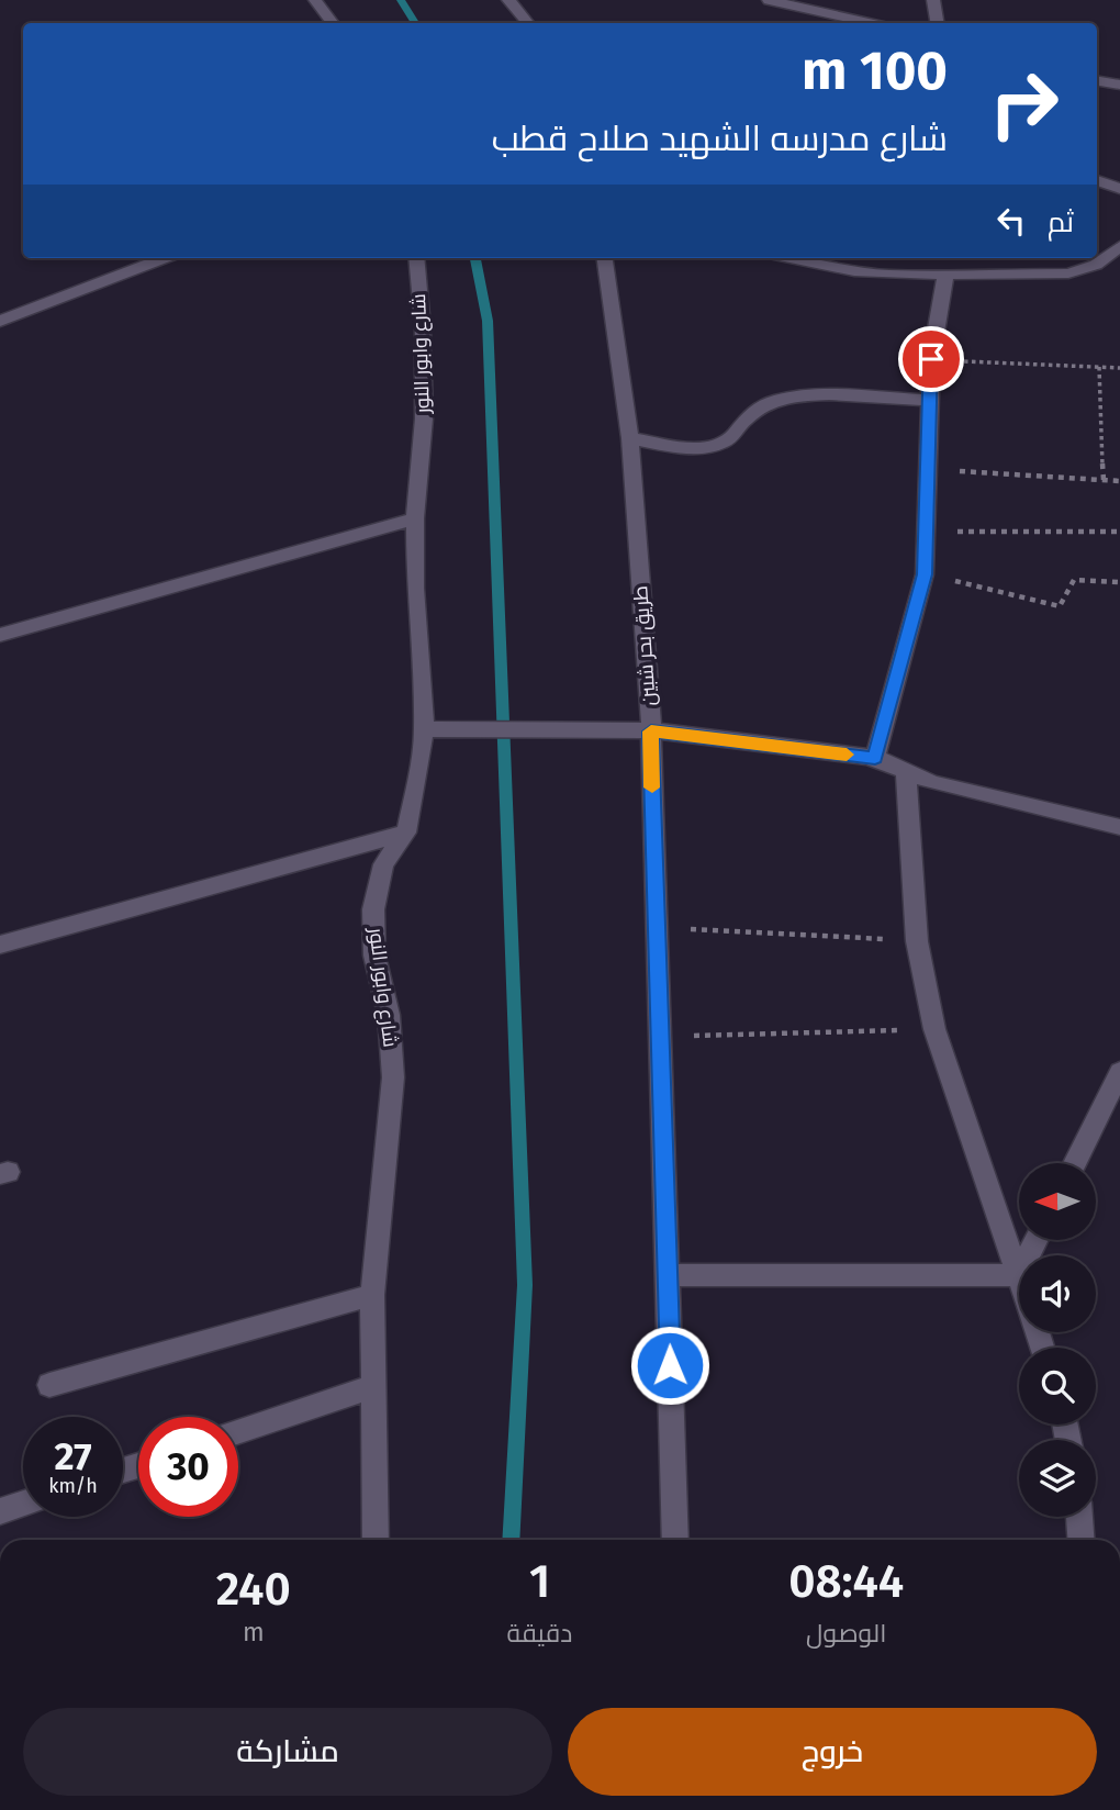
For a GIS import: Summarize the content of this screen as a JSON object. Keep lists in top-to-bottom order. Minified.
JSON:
{"streets":{"street":["شارع وابور النور","طريق بحر شبين"]},"north":"left","page":{"turn":["100 m","شارع مدرسه الشهيد صلاح قطب"],"then":"ثم","speed":"27 km/h","limit":"30","eta":["08:44","الوصول","1","دقيقة","240","m"],"buttons":["خروج","مشاركة"]}}
